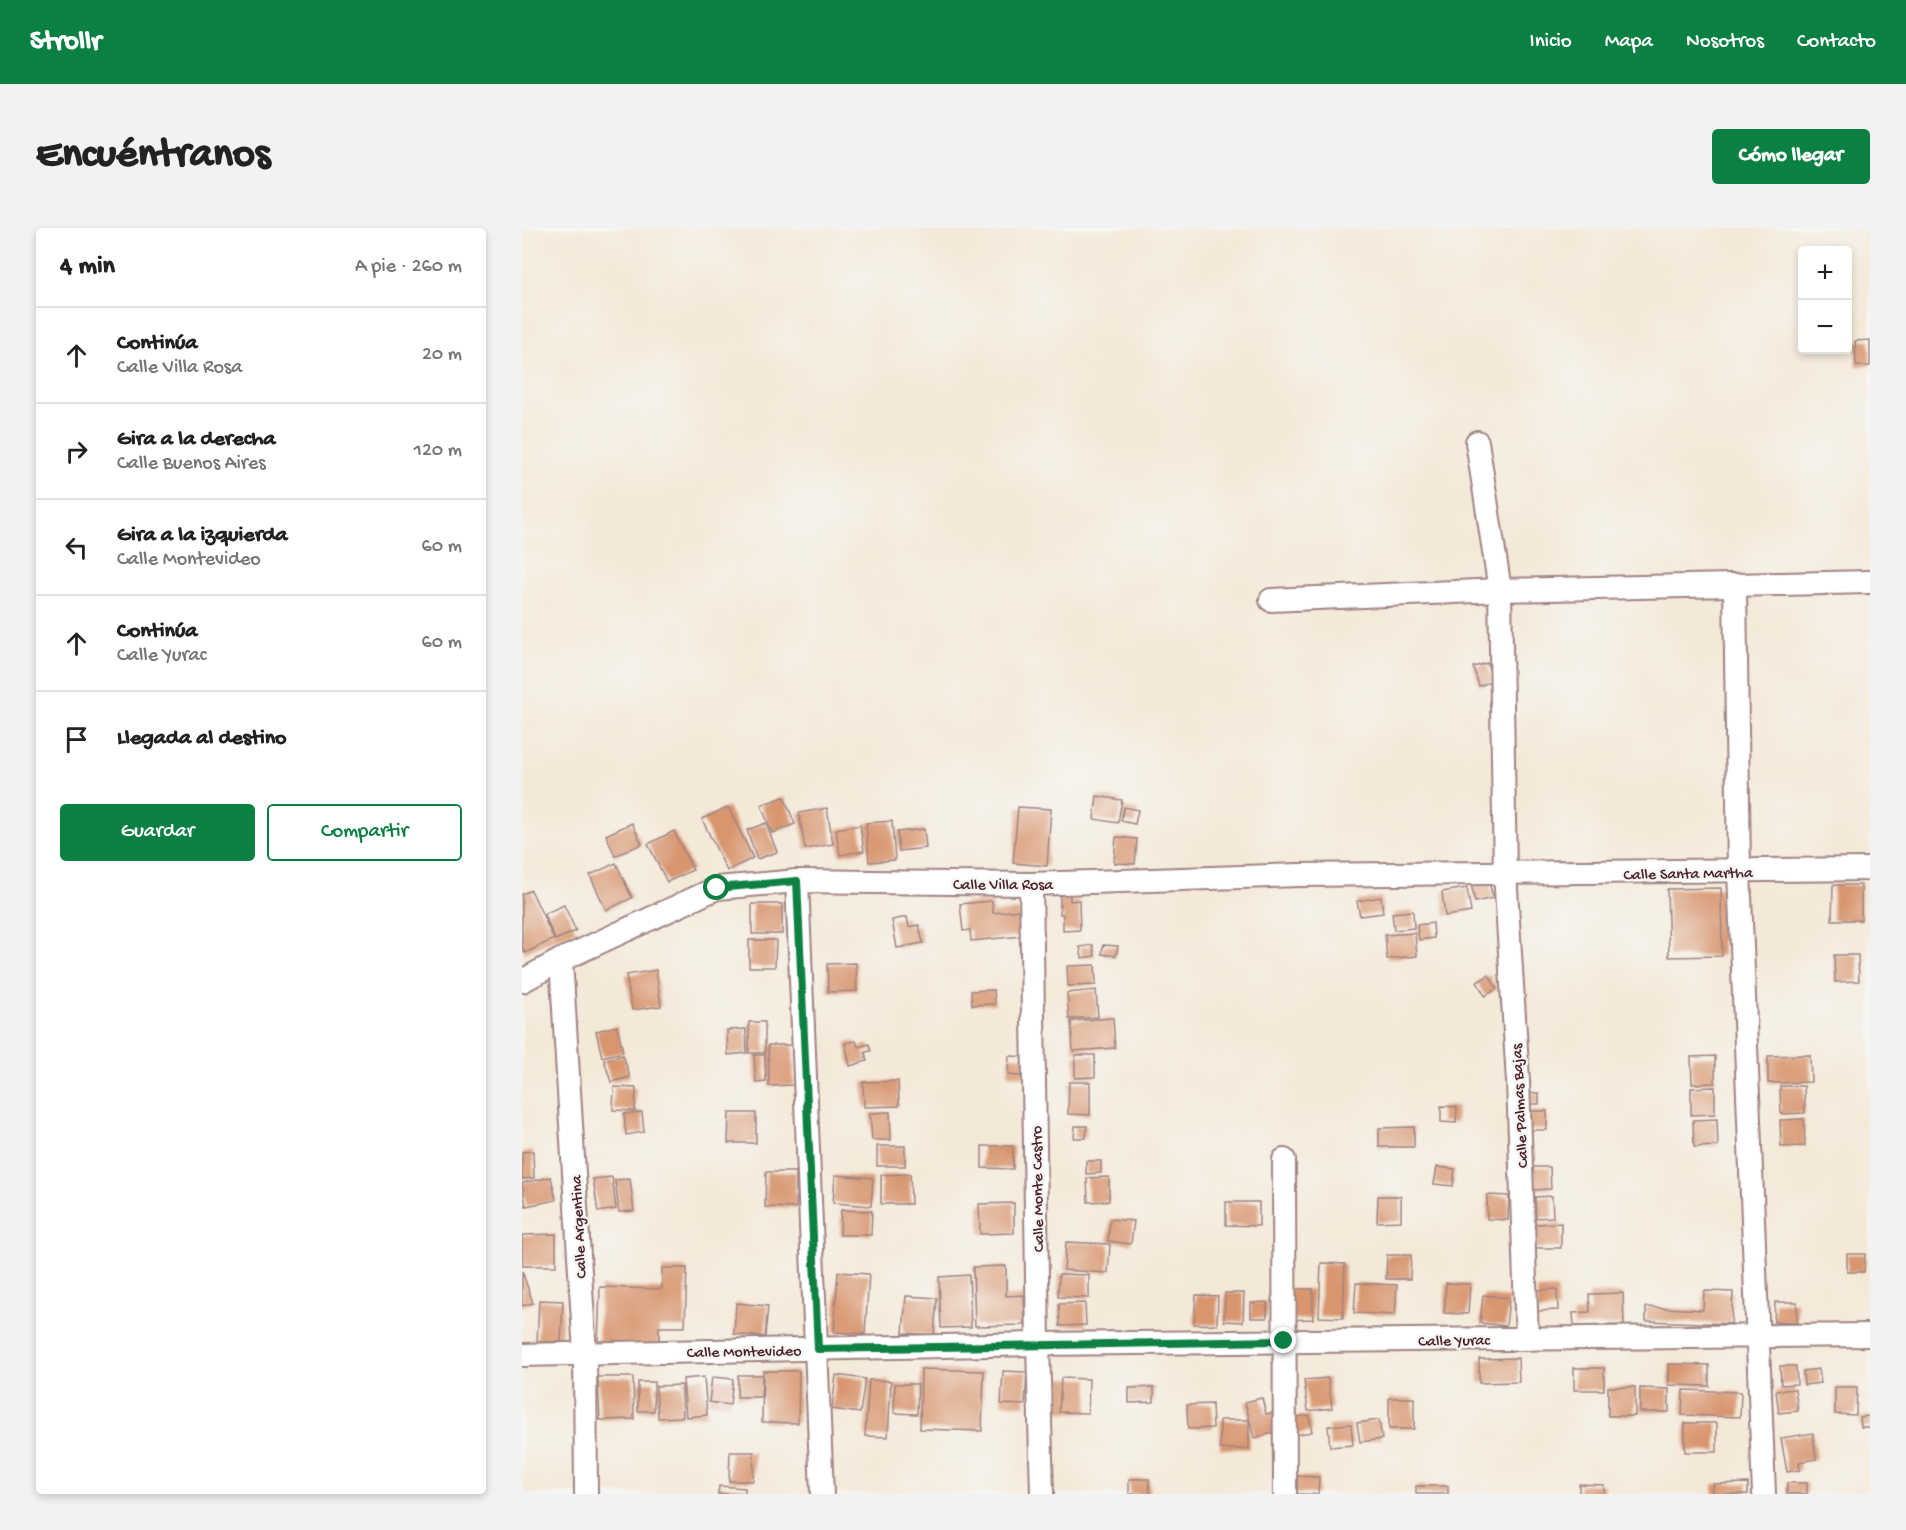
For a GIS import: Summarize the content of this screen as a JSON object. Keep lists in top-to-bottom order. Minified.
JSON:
{"streets":{"street":["Calle Santa Martha","Calle Villa Rosa","Calle Palmas Bajas","Calle Monte Castro","Calle Argentina","Calle Yurac","Calle Montevideo"]},"crossings":[["Calle Santa Martha","Calle Villa Rosa"],["Calle Santa Martha","Calle Palmas Bajas"],["Calle Villa Rosa","Calle Palmas Bajas"],["Calle Villa Rosa","Calle Monte Castro"],["Calle Villa Rosa","Calle Argentina"],["Calle Palmas Bajas","Calle Yurac"],["Calle Monte Castro","Calle Yurac"],["Calle Monte Castro","Calle Montevideo"],["Calle Argentina","Calle Montevideo"],["Calle Yurac","Calle Montevideo"]],"page":{"header":"Strollr","nav":["Inicio","Mapa","Nosotros","Contacto"],"buttons":["Cómo llegar",["Guardar","Compartir"]],"title":"Encuéntranos","heading":["4 min","A pie · 260 m"],"map_buttons":["+","−"],"list":[["Continúa","Calle Villa Rosa","20 m"],["Gira a la derecha","Calle Buenos Aires","120 m"],["Gira a la izquierda","Calle Montevideo","60 m"],["Continúa","Calle Yurac","60 m"],"Llegada al destino"]}}
